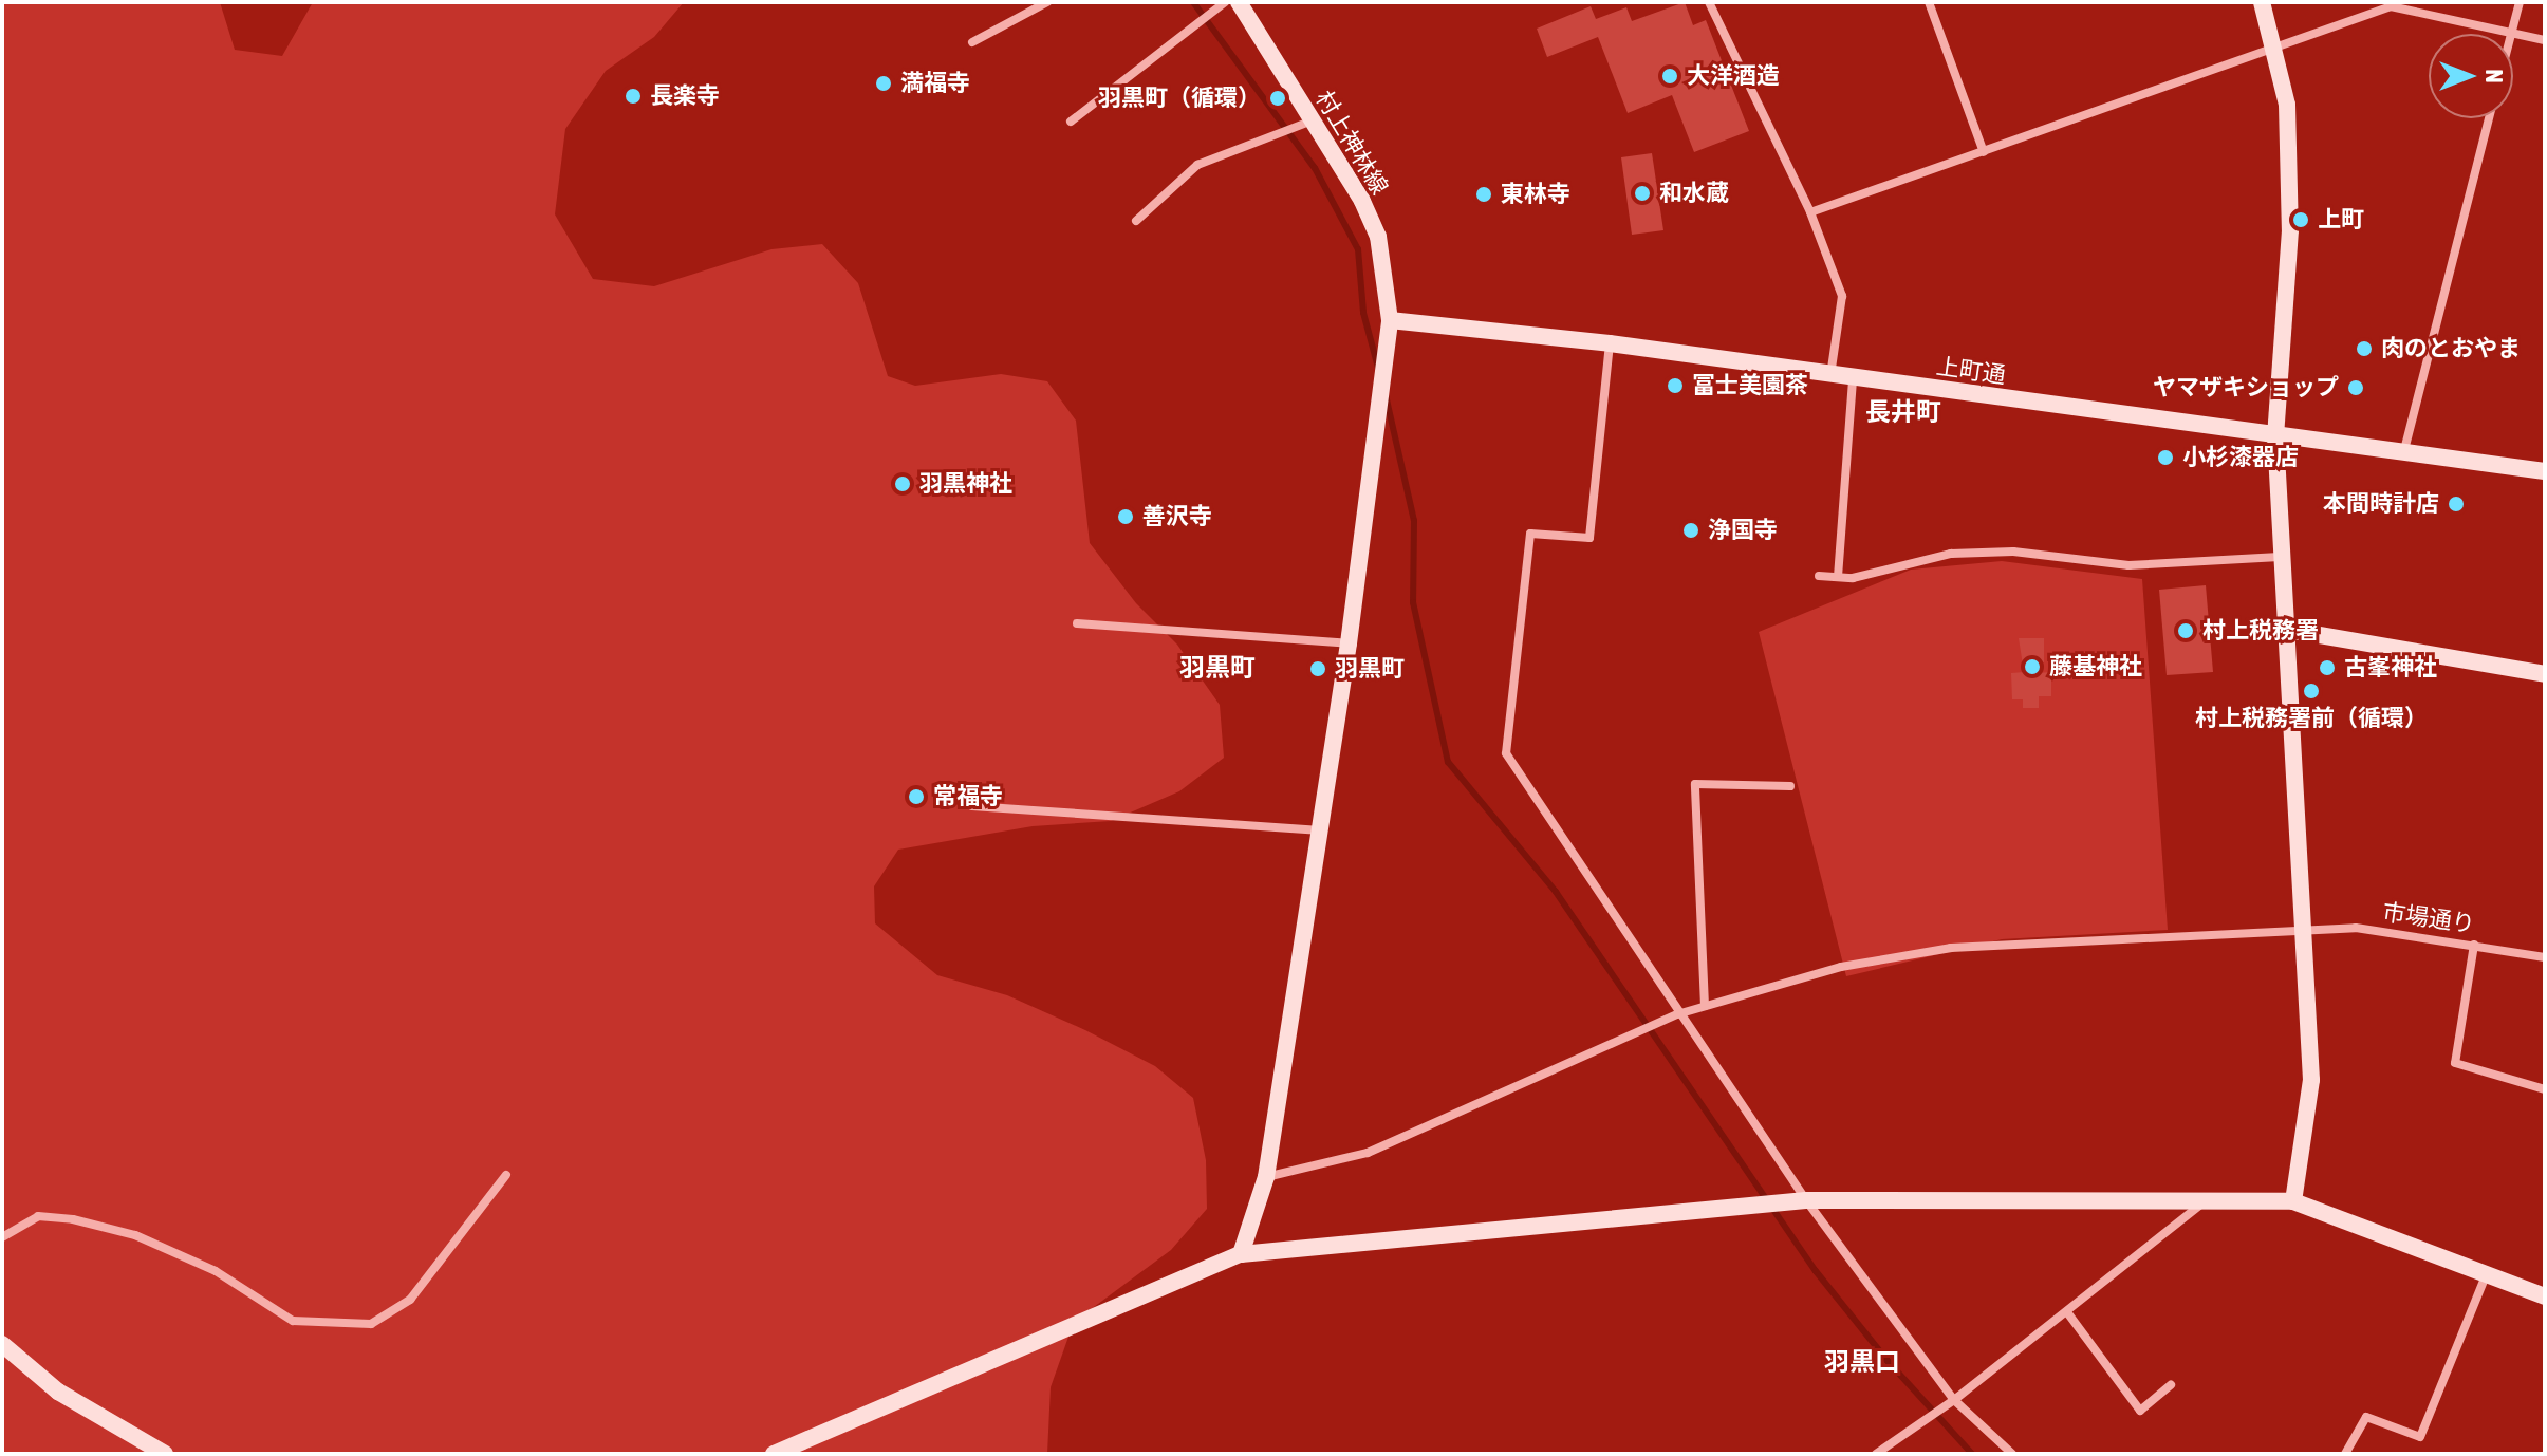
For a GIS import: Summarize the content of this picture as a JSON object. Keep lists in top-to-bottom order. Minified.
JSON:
{"streets":{"street":["村上神林線","上町通","市場通り"]},"crossings":[["村上神林線","上町通"],["村上神林線","市場通り"]],"districts":["長井町","羽黒町","羽黒口"],"places":["大洋酒造","満福寺","長楽寺","羽黒町（循環）","和水蔵","東林寺","上町","肉のとおやま","冨士美園茶","ヤマザキショップ","小杉漆器店","羽黒神社","本間時計店","善沢寺","浄国寺","村上税務署","藤基神社","古峯神社","羽黒町","村上税務署前（循環）","常福寺"],"north":"right"}
